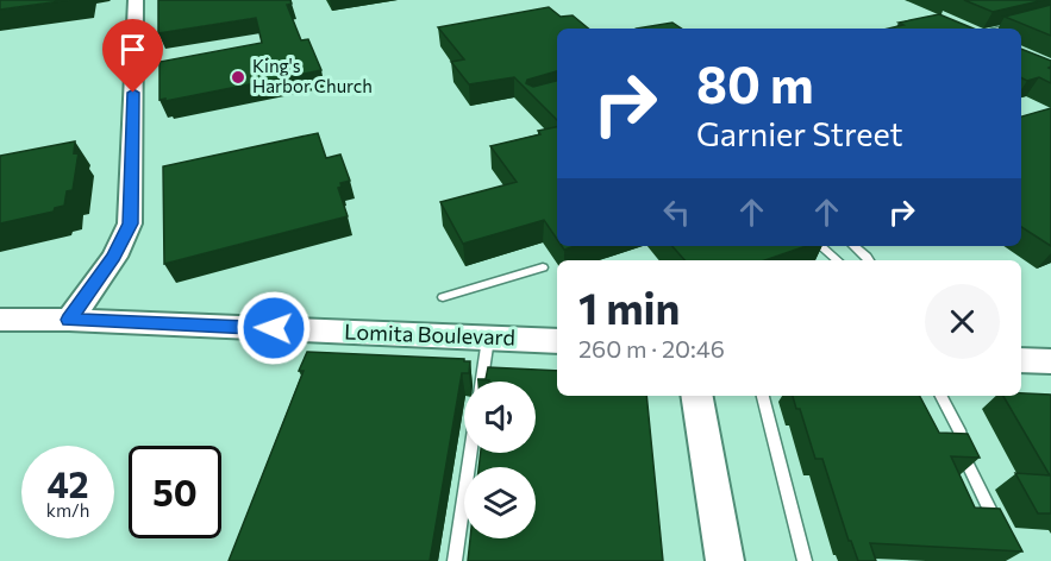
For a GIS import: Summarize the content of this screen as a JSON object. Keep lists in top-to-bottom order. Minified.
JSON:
{"streets":{"street":["Lomita Boulevard"]},"places":["King's Harbor Church"],"page":{"turn":["80 m","Garnier Street"],"heading":["1 min","260 m · 20:46"],"speed":"42 km/h","limit":"50"}}
